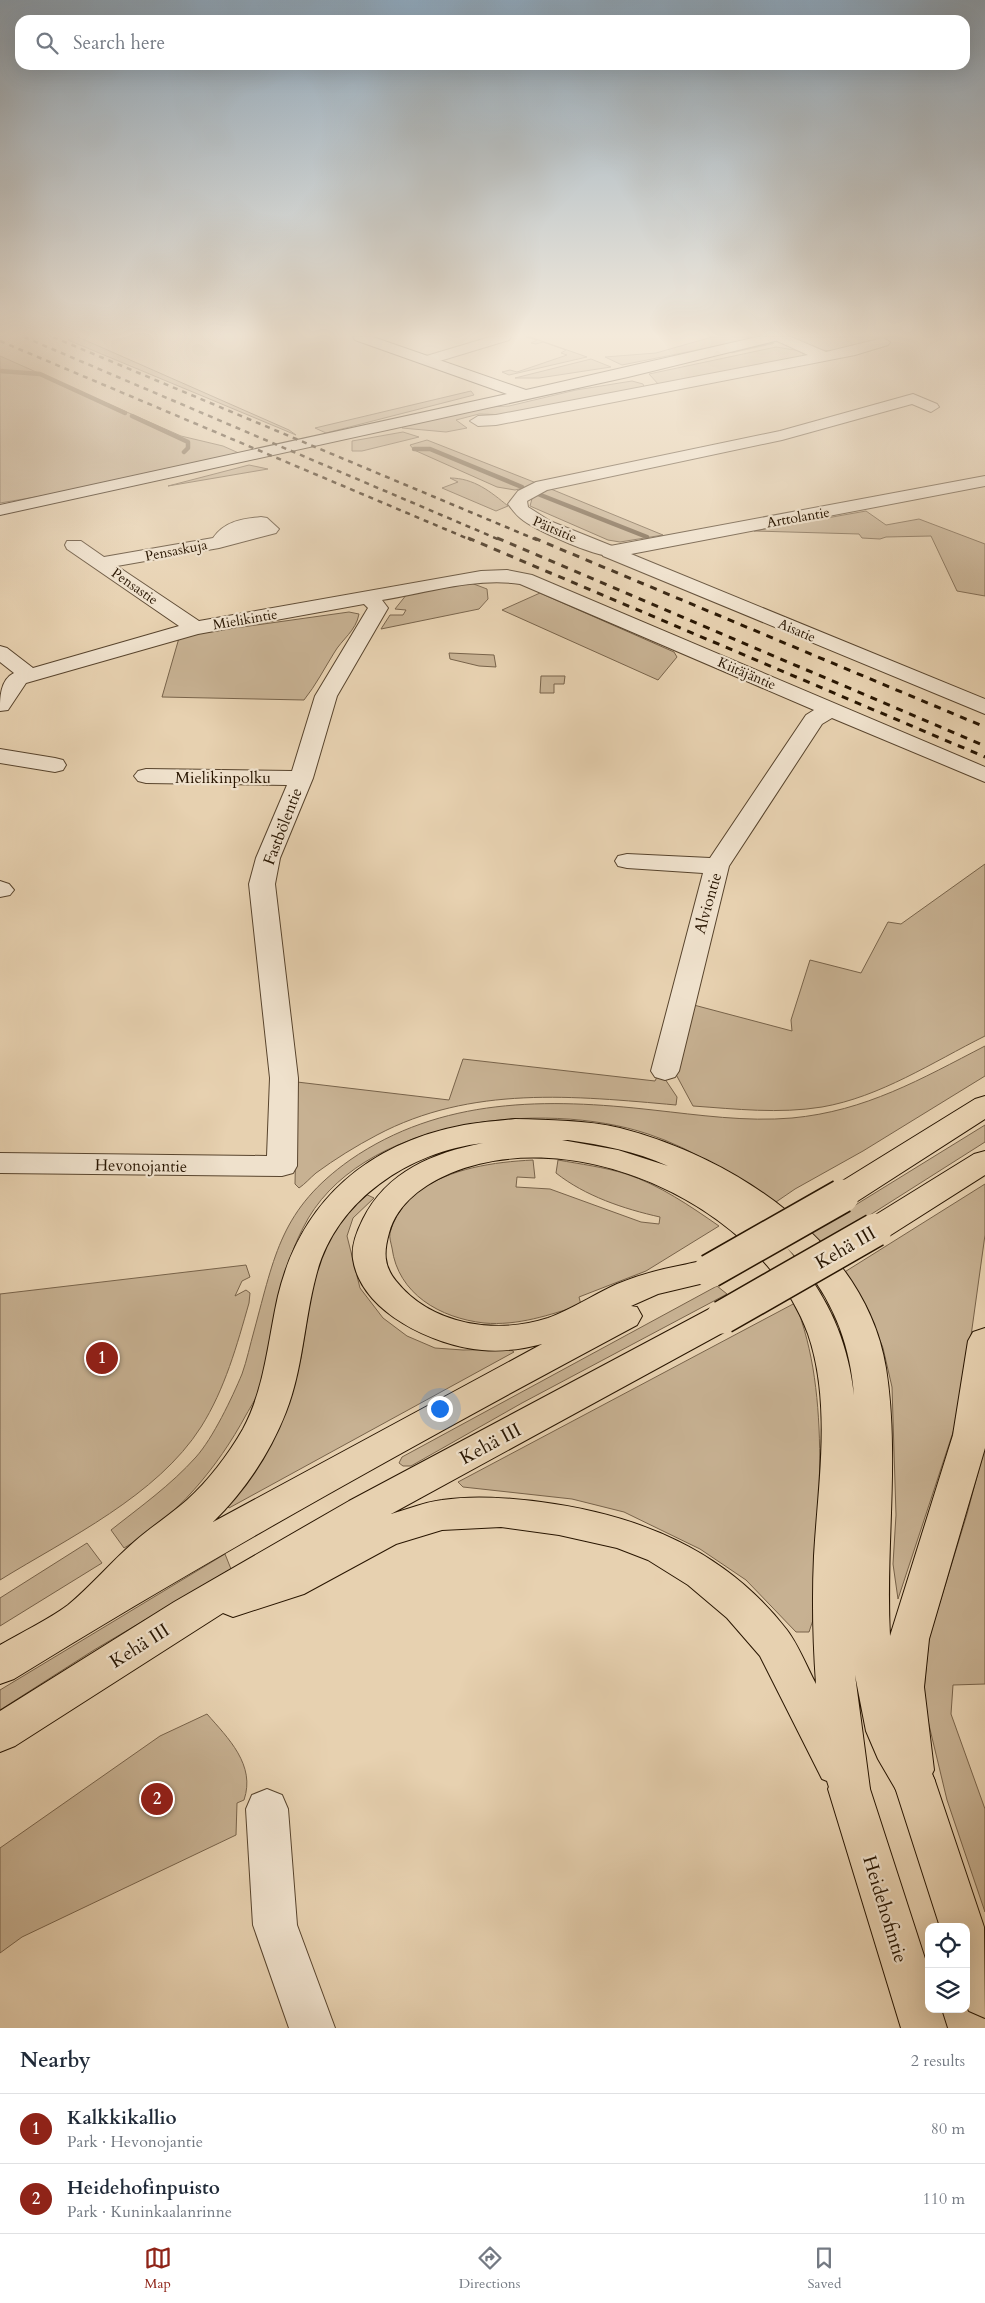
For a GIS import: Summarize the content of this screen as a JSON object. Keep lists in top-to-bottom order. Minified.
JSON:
{"streets":{"main road":["Kehä III","Heidehofintie"],"street":["Arttolantie","Päitsitie","Pensaskuja","Pensastie","Mielikintie","Aisatie","Kiitäjäntie","Mielikinpolku","Fastbölentie","Alviontie","Hevonojantie"]},"crossings":[["Arttolantie","Päitsitie"],["Arttolantie","Aisatie"],["Päitsitie","Aisatie"],["Pensaskuja","Pensastie"],["Pensastie","Mielikintie"],["Mielikintie","Kiitäjäntie"],["Mielikintie","Fastbölentie"],["Kiitäjäntie","Alviontie"],["Mielikinpolku","Fastbölentie"],["Fastbölentie","Hevonojantie"]],"page":{"search":"Search here","pins":["1","2"],"heading":["Nearby","2 results"],"list":[{"mark":"1","name":"Kalkkikallio","note":"Park · Hevonojantie","value":"80 m"},{"mark":"2","name":"Heidehofinpuisto","note":"Park · Kuninkaalanrinne","value":"110 m"}],"nav":["Map","Directions","Saved"]}}
